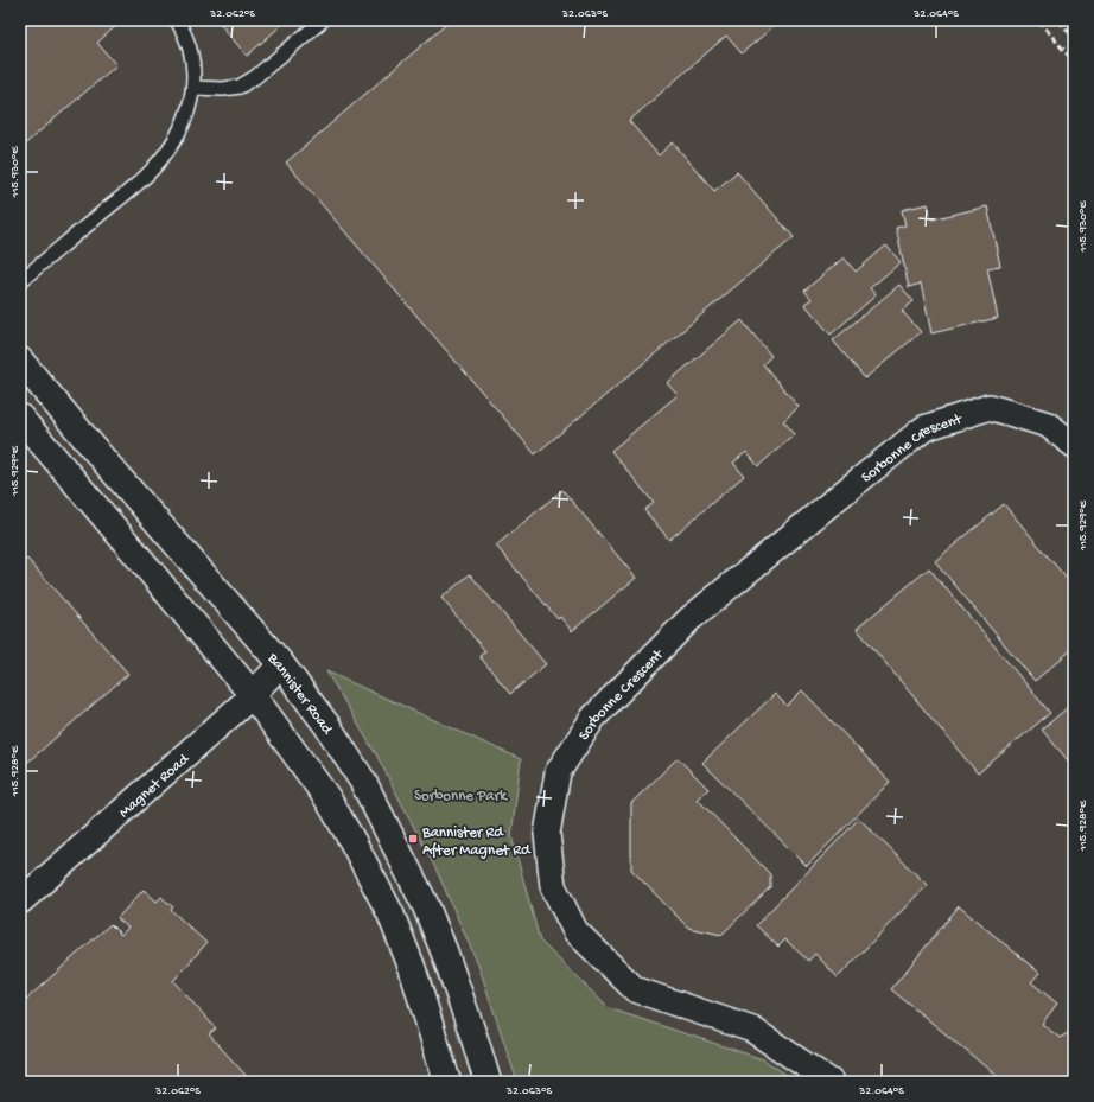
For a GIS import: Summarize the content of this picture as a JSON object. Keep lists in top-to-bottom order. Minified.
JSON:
{"streets":{"main road":["Bannister Road"],"street":["Sorbonne Crescent","Magnet Road"]},"crossings":[["Bannister Road","Magnet Road"]],"parks":["Sorbonne Park"],"places":{"transit":["Bannister Rd After Magnet Rd"]},"coordinates":["32.062°S","32.063°S","32.064°S","115.930°E","115.929°E","115.928°E"]}
